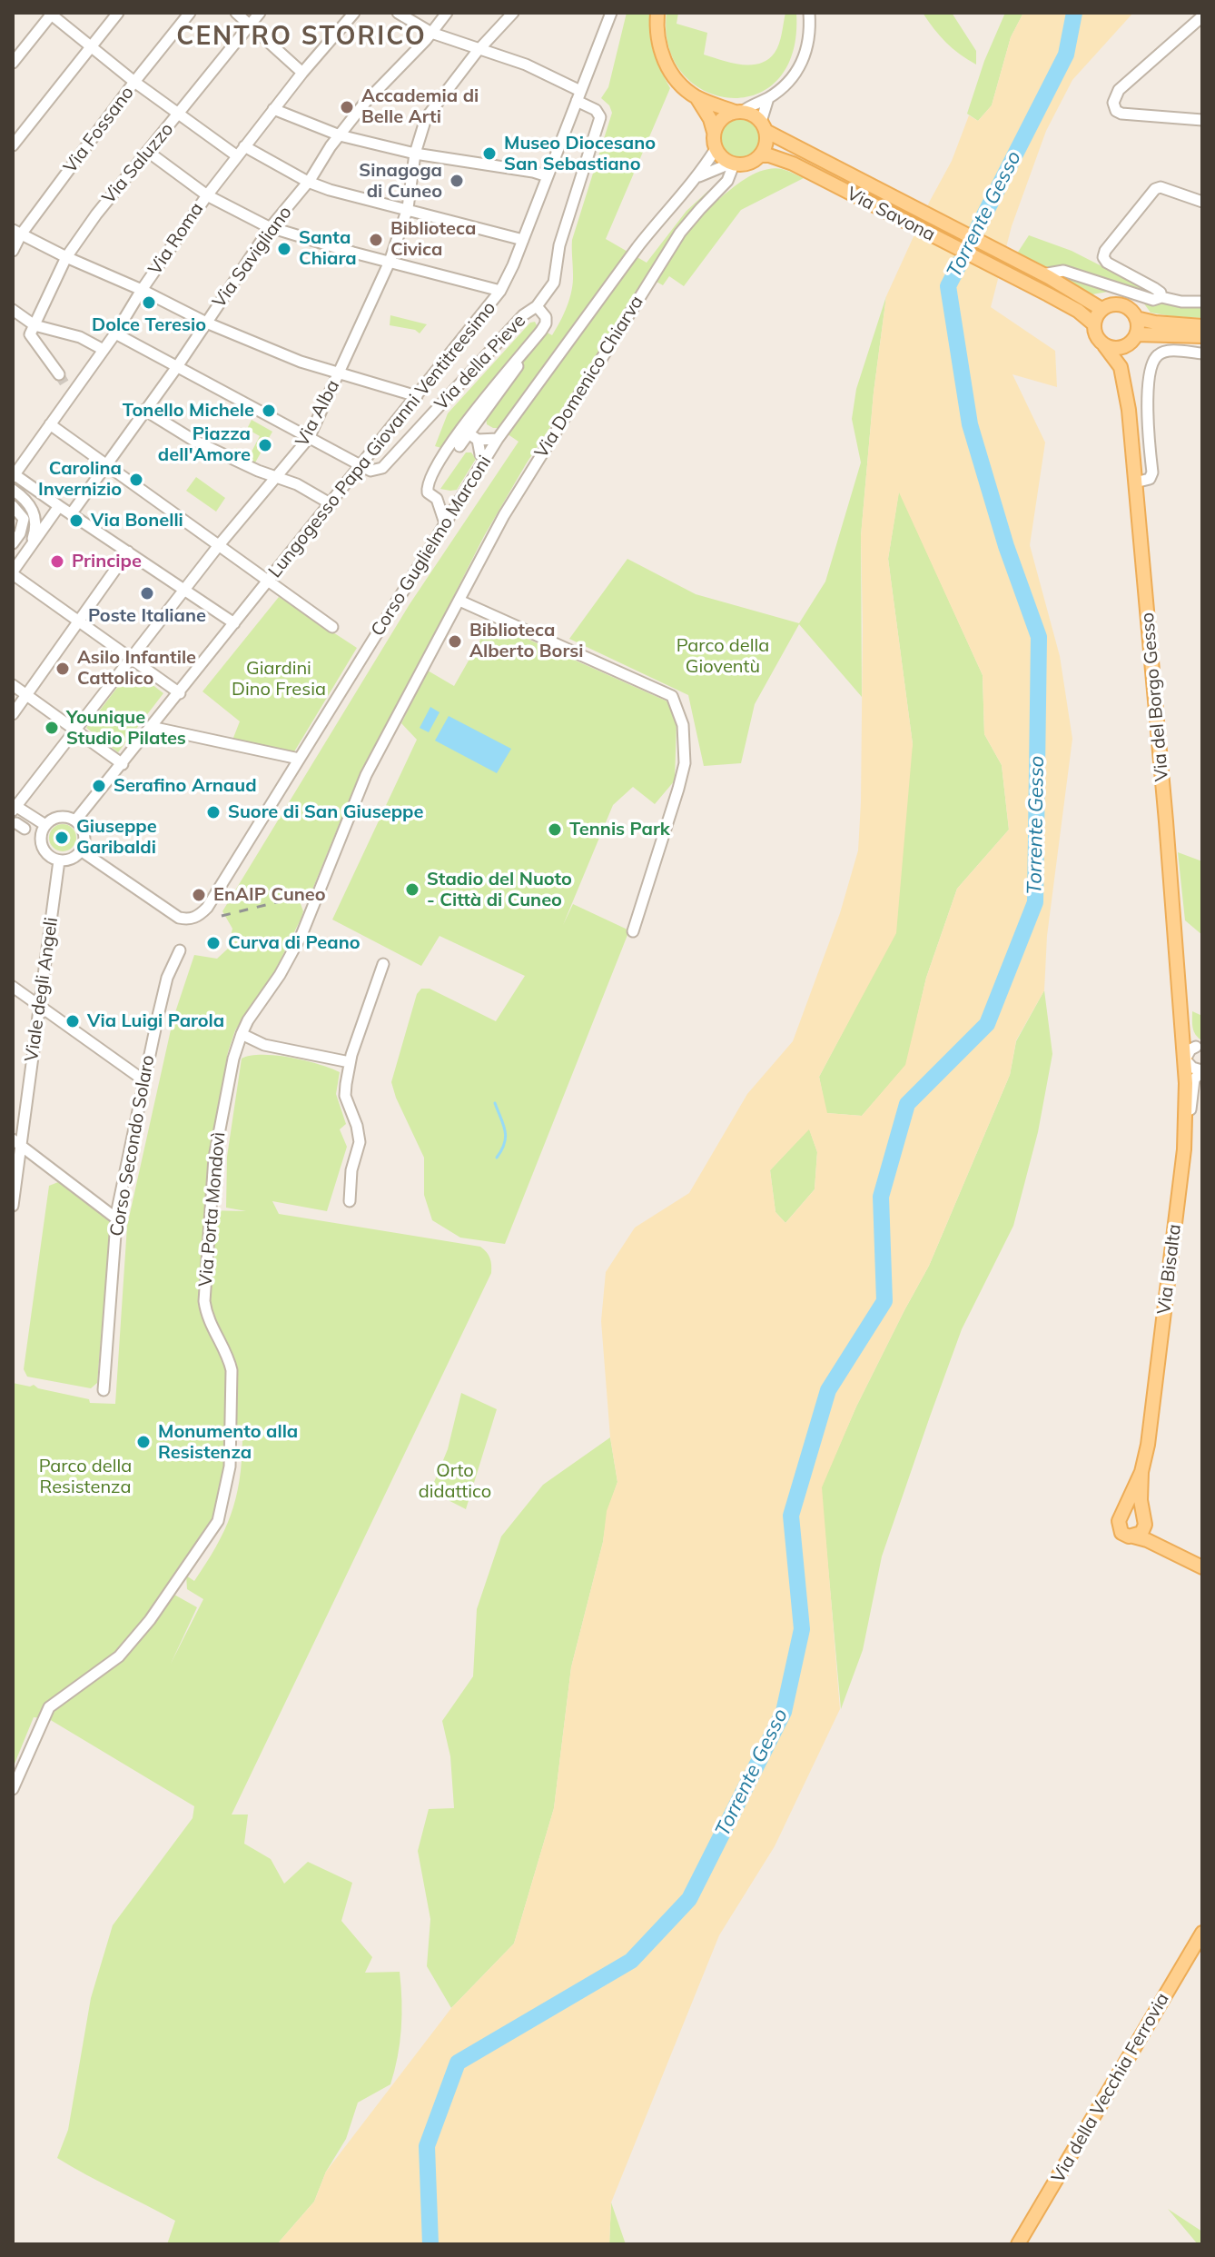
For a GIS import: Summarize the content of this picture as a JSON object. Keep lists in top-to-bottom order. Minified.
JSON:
{"streets":{"main road":["Via Savona","Via del Borgo Gesso","Via Bisalta","Via della Vecchia Ferrovia"],"street":["Via Fossano","Via Saluzzo","Via Roma","Via Savigliano","Via della Pieve","Via Domenico Chiarva","Via Alba","Lungogesso Papa Giovanni Ventitreesimo","Corso Guglielmo Marconi","Viale degli Angeli","Corso Secondo Solaro","Via Porta Mondovì"]},"crossings":[["Via Savona","Via Domenico Chiarva"],["Via Savona","Corso Guglielmo Marconi"],["Via Savona","Via del Borgo Gesso"],["Via della Pieve","Lungogesso Papa Giovanni Ventitreesimo"],["Via della Pieve","Corso Guglielmo Marconi"],["Via Domenico Chiarva","Corso Guglielmo Marconi"],["Via Domenico Chiarva","Via Porta Mondovì"],["Lungogesso Papa Giovanni Ventitreesimo","Corso Guglielmo Marconi"],["Lungogesso Papa Giovanni Ventitreesimo","Viale degli Angeli"],["Corso Guglielmo Marconi","Viale degli Angeli"],["Via del Borgo Gesso","Via Bisalta"]],"districts":["CENTRO STORICO"],"water":["Torrente Gesso"],"parks":["Parco della Gioventù","Giardini Dino Fresia","Parco della Resistenza","Orto didattico"],"places":["Accademia di Belle Arti","Museo Diocesano San Sebastiano","Sinagoga di Cuneo","Biblioteca Civica","Santa Chiara","Dolce Teresio","Tonello Michele","Piazza dell'Amore","Carolina Invernizio","Via Bonelli","Principe","Poste Italiane","Biblioteca Alberto Borsi","Asilo Infantile Cattolico","Younique Studio Pilates","Serafino Arnaud","Suore di San Giuseppe","Tennis Park","Giuseppe Garibaldi","Stadio del Nuoto - Città di Cuneo","EnAIP Cuneo","Curva di Peano","Via Luigi Parola","Monumento alla Resistenza"]}
